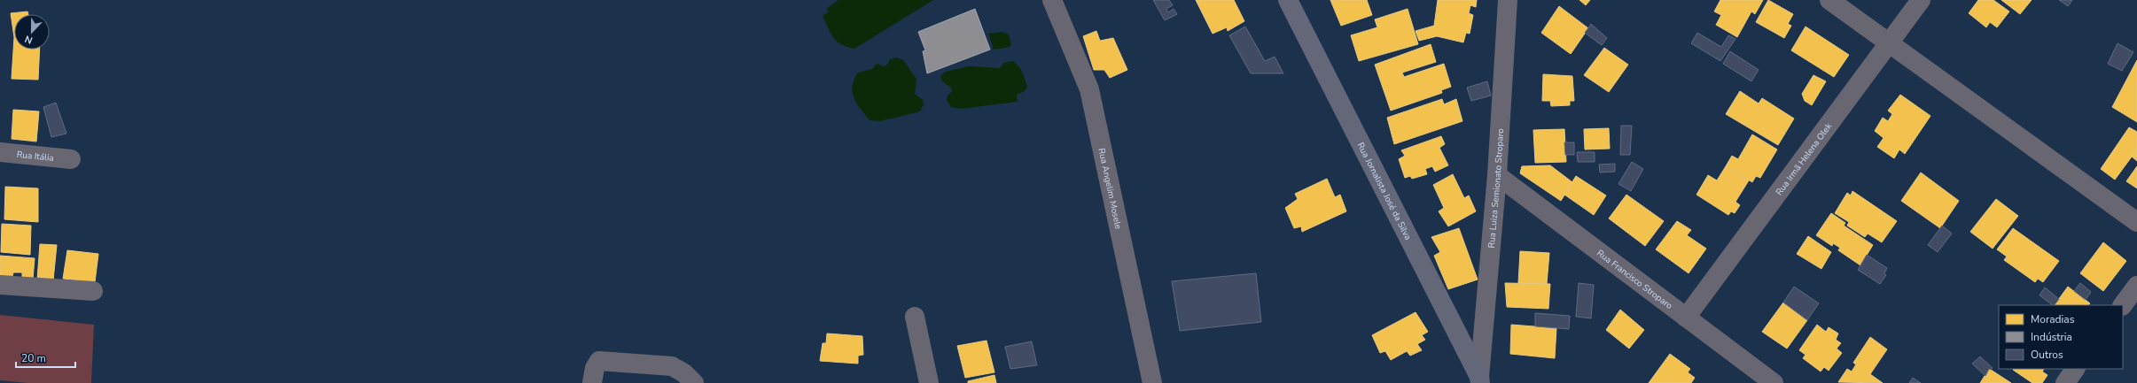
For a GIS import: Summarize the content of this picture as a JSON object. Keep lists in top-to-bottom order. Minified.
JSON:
{"streets":{"main road":["Rua Jornalista José da Silva"],"street":["Rua Itália","Rua Irmã Helena Olek","Rua Angelim Mosele","Rua Luiza Semionato Stroparo","Rua Francisco Stroparo"]},"crossings":[["Rua Irmã Helena Olek","Rua Francisco Stroparo"],["Rua Luiza Semionato Stroparo","Rua Jornalista José da Silva"],["Rua Luiza Semionato Stroparo","Rua Francisco Stroparo"]],"legend":["Moradias","Indústria","Outros"],"scale_bar":"20 m","north":"bottom"}
